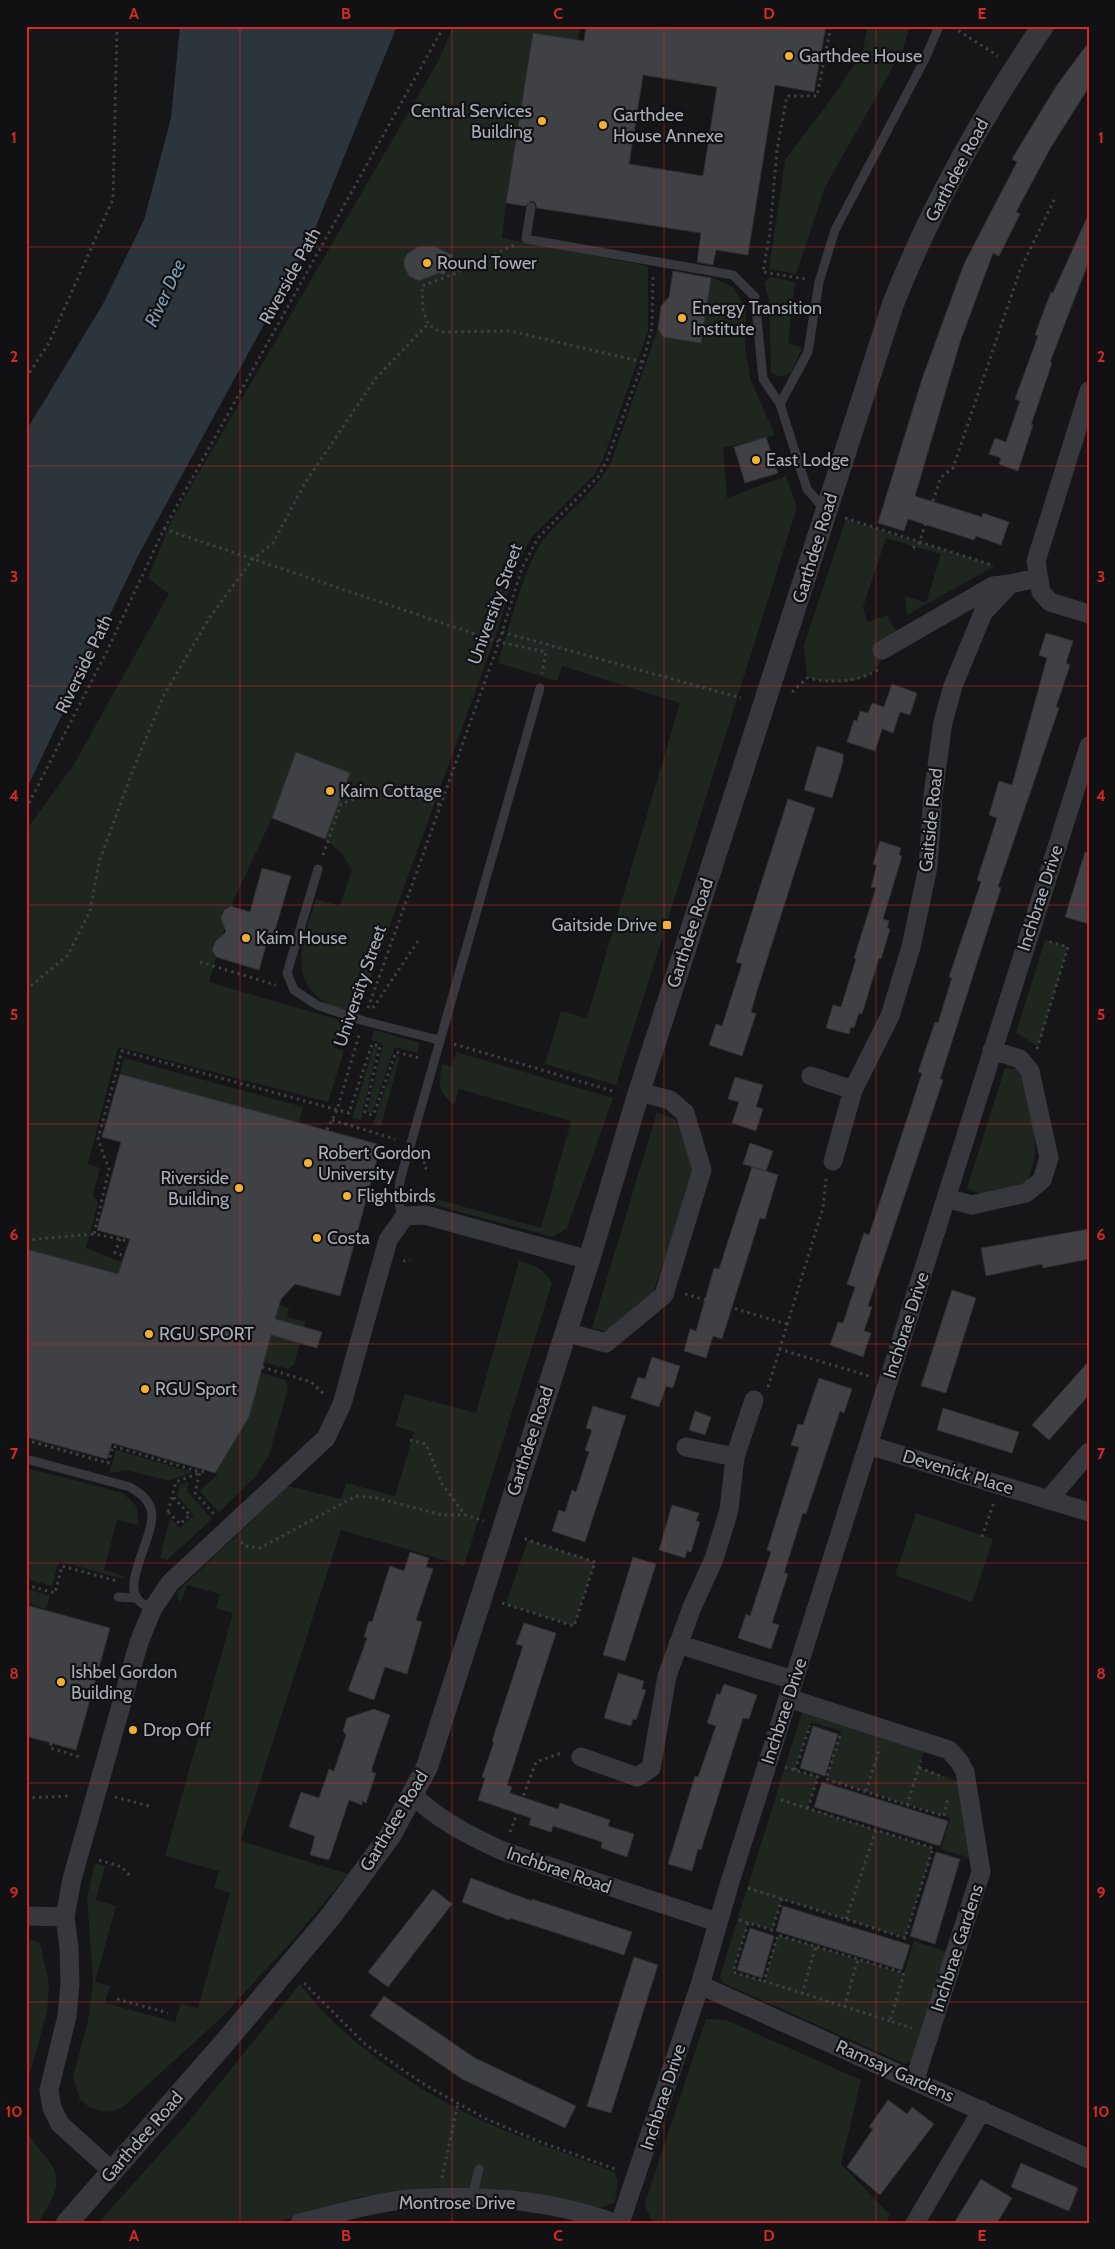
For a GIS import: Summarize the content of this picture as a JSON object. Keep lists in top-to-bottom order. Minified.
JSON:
{"streets":{"street":["Garthdee Road","Gaitside Road","Inchbrae Drive","Devenick Place","Inchbrae Road","Inchbrae Gardens","Ramsay Gardens","Montrose Drive"],"path":["Riverside Path","University Street"]},"crossings":[["Garthdee Road","Inchbrae Road"],["Inchbrae Drive","Devenick Place"],["Inchbrae Drive","Inchbrae Road"],["Inchbrae Drive","Inchbrae Gardens"],["Inchbrae Drive","Ramsay Gardens"],["Inchbrae Gardens","Ramsay Gardens"]],"water":["River Dee"],"places":{"other":["Garthdee House","Central Services Building","Garthdee House Annexe","Round Tower","Energy Transition Institute","East Lodge","Kaim Cottage","Kaim House","Robert Gordon University","Riverside Building","Flightbirds","Costa","RGU SPORT","RGU Sport","Ishbel Gordon Building","Drop Off"],"transit":["Gaitside Drive"]},"grid":{"columns":["A","B","C","D","E"],"rows":["1","2","3","4","5","6","7","8","9","10"]}}
